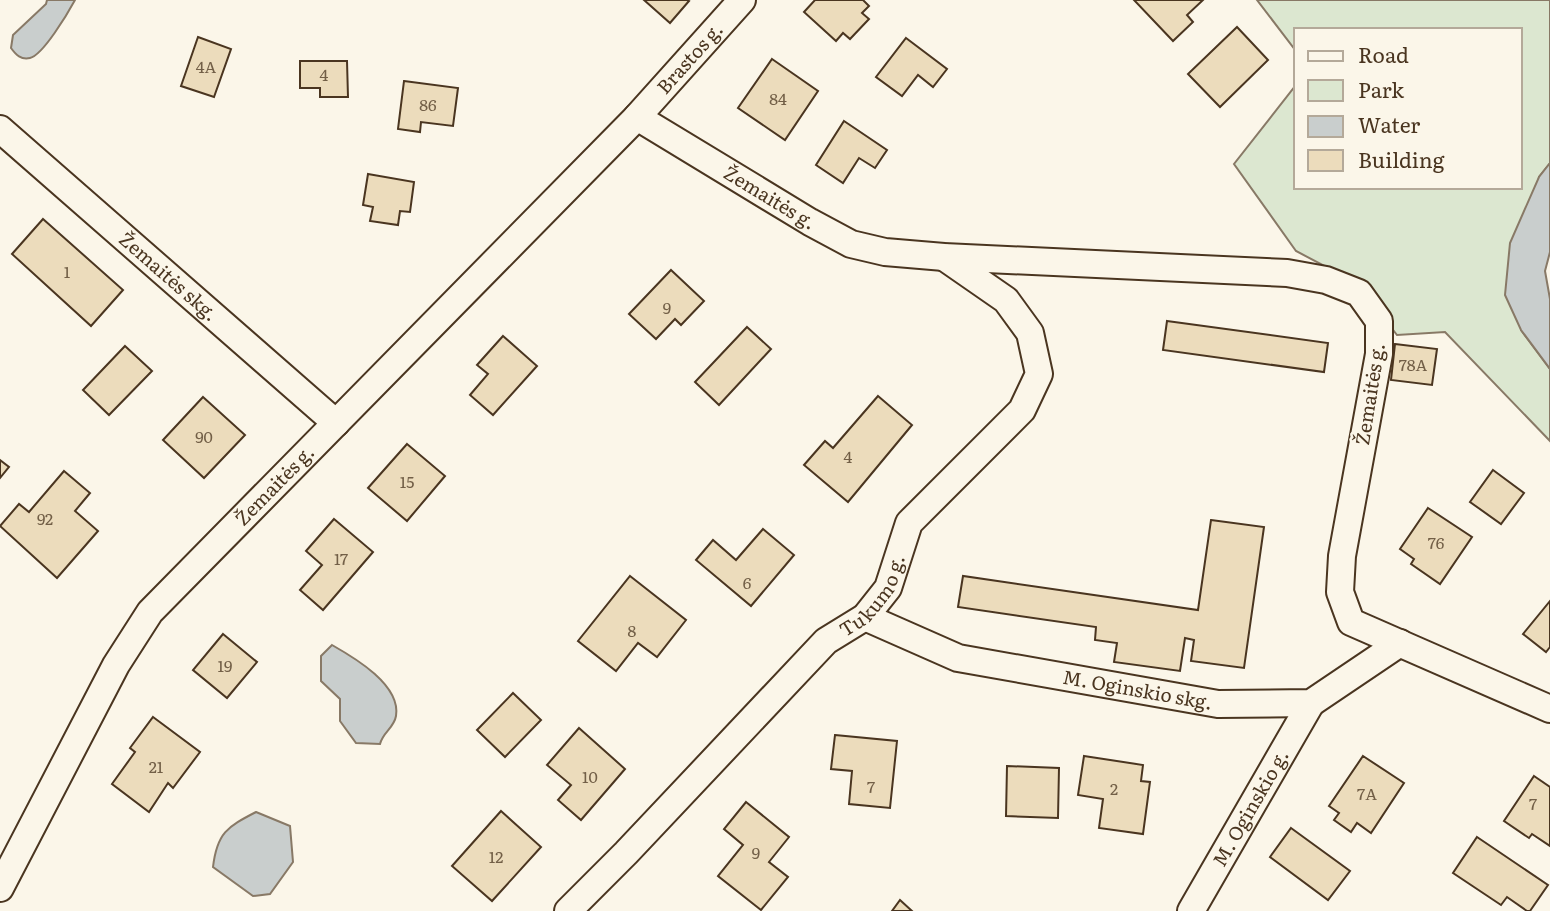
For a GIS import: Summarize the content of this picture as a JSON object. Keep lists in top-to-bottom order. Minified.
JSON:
{"streets":{"street":["Brastos g.","Žemaitės g.","Žemaitės skg.","Tukumo g.","M. Oginskio skg.","M. Oginskio g."]},"crossings":[["Brastos g.","Žemaitės g."],["Žemaitės g.","Žemaitės skg."],["Žemaitės g.","Tukumo g."],["Tukumo g.","M. Oginskio skg."],["M. Oginskio skg.","M. Oginskio g."]],"house_numbers":["4A","4","84","86","1","9","78A","90","4","15","92","76","17","6","8","19","21","10","7","2","7A","7","9","12"],"legend":["Road","Park","Water","Building"]}
